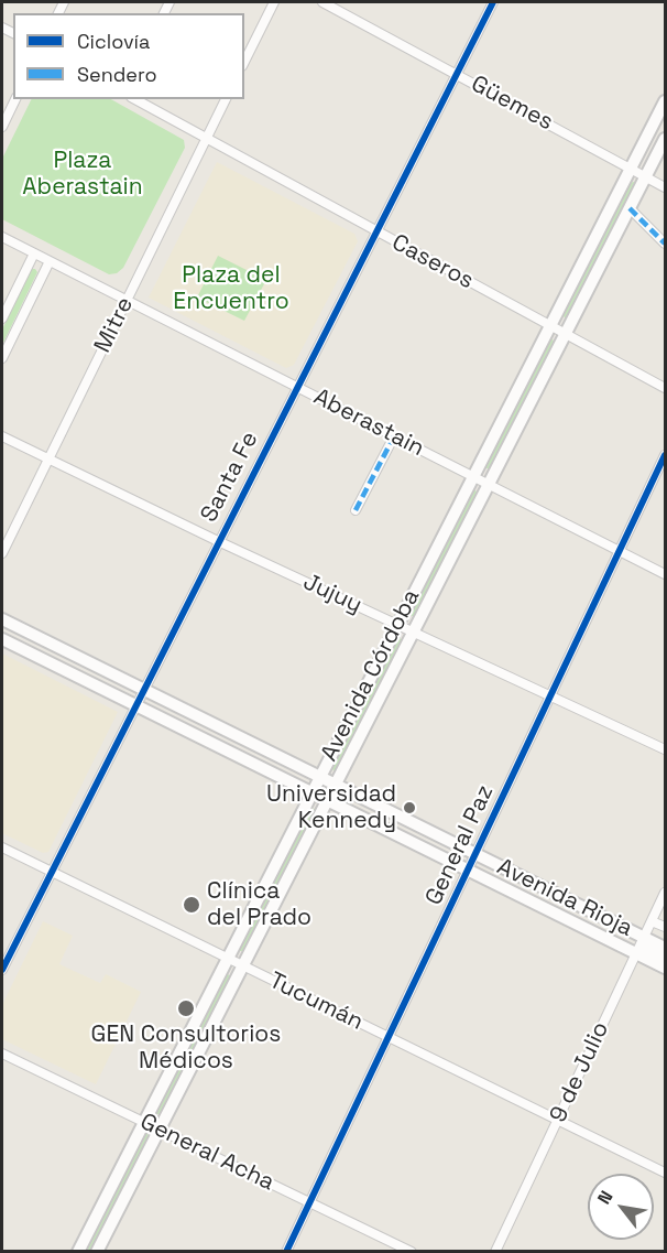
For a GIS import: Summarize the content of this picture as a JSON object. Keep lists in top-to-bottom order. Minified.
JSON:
{"streets":{"main road":["Avenida Córdoba","Avenida Rioja"],"street":["Güemes","Caseros","Mitre","Aberastain","Santa Fe","Jujuy","General Paz","Tucumán","9 de Julio","General Acha"]},"crossings":[["Güemes","Santa Fe"],["Güemes","Avenida Córdoba"],["Caseros","Mitre"],["Caseros","Santa Fe"],["Caseros","Avenida Córdoba"],["Mitre","Aberastain"],["Mitre","Jujuy"],["Aberastain","Santa Fe"],["Aberastain","Avenida Córdoba"],["Aberastain","General Paz"],["Santa Fe","Jujuy"],["Santa Fe","Avenida Rioja"],["Santa Fe","Tucumán"],["Jujuy","Avenida Córdoba"],["Jujuy","General Paz"],["Avenida Córdoba","Avenida Rioja"],["Avenida Córdoba","Tucumán"],["Avenida Córdoba","General Acha"],["General Paz","Avenida Rioja"],["General Paz","Tucumán"],["General Paz","General Acha"],["Avenida Rioja","9 de Julio"],["Tucumán","9 de Julio"]],"parks":["Plaza Aberastain","Plaza del Encuentro"],"places":["Universidad Kennedy","Clínica del Prado","GEN Consultorios Médicos"],"legend":["Ciclovía","Sendero"],"north":"top left"}
